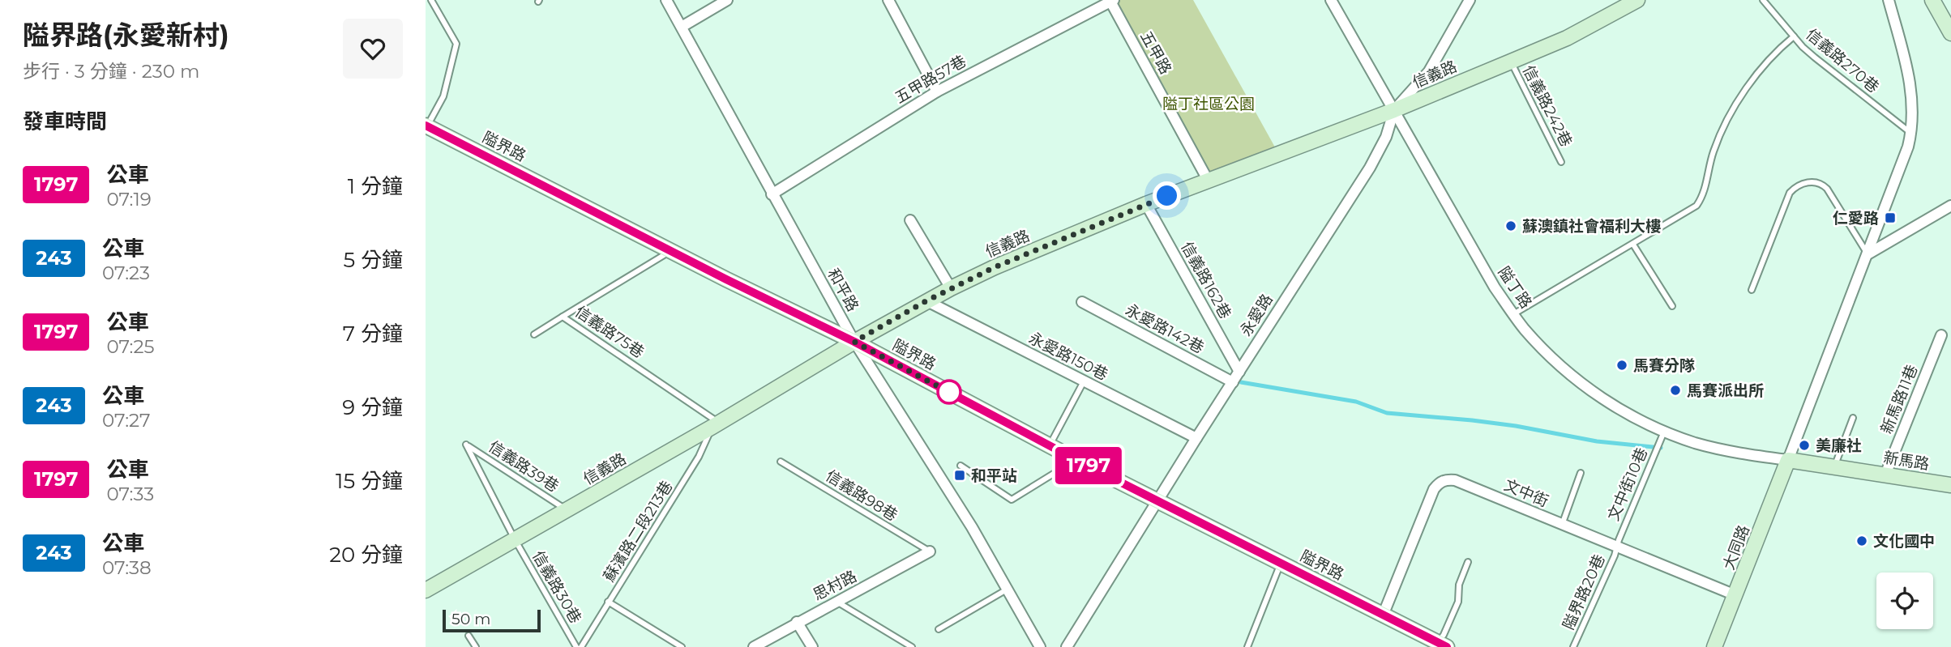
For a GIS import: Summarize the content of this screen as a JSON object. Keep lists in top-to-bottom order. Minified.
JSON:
{"streets":{"street":["五甲路","信義路","五甲路57巷","隘界路","信義路162巷","隘丁路","和平路","永愛路","永愛路142巷","永愛路150巷","新馬路11巷","新馬路","文中街","大同路","思村路"],"lane":["信義路270巷","信義路242巷","信義路75巷","信義路39巷","文中街10巷","信義路98巷","蘇濱路二段213巷","信義路30巷","隘界路20巷"]},"crossings":[["五甲路","信義路"],["五甲路","五甲路57巷"],["信義路","信義路242巷"],["信義路","隘界路"],["信義路","信義路162巷"],["信義路","隘丁路"],["信義路","和平路"],["信義路","永愛路"],["信義路","信義路75巷"],["信義路","永愛路150巷"],["信義路","信義路39巷"],["信義路","蘇濱路二段213巷"],["信義路","信義路30巷"],["五甲路57巷","和平路"],["隘界路","和平路"],["隘界路","永愛路"],["隘界路","信義路75巷"],["隘界路","文中街"],["信義路162巷","永愛路"],["隘丁路","永愛路"],["隘丁路","新馬路"],["隘丁路","文中街10巷"],["隘丁路","大同路"],["永愛路","永愛路142巷"],["永愛路","永愛路150巷"],["信義路75巷","蘇濱路二段213巷"],["新馬路11巷","新馬路"],["新馬路","大同路"],["信義路39巷","信義路30巷"],["文中街10巷","文中街"],["文中街10巷","隘界路20巷"],["文中街","大同路"],["文中街","隘界路20巷"],["信義路98巷","思村路"],["蘇濱路二段213巷","信義路30巷"]],"parks":["隘丁社區公園"],"places":{"transit":["仁愛路","和平站"],"other":["蘇澳鎮社會福利大樓","馬賽分隊","馬賽派出所","美廉社","文化國中"]},"lines":["bus line 1797"],"scale_bar":"50 m","page":{"heading":[["隘界路(永愛新村)","步行 · 3 分鐘 · 230 m"],"發車時間"],"on_map":"1797","list":[{"mark":"1797","name":"公車","note":"07:19","value":"1 分鐘"},{"mark":"243","name":"公車","note":"07:23","value":"5 分鐘"},{"mark":"1797","name":"公車","note":"07:25","value":"7 分鐘"},{"mark":"243","name":"公車","note":"07:27","value":"9 分鐘"},{"mark":"1797","name":"公車","note":"07:33","value":"15 分鐘"},{"mark":"243","name":"公車","note":"07:38","value":"20 分鐘"}],"scale":"50 m"}}
